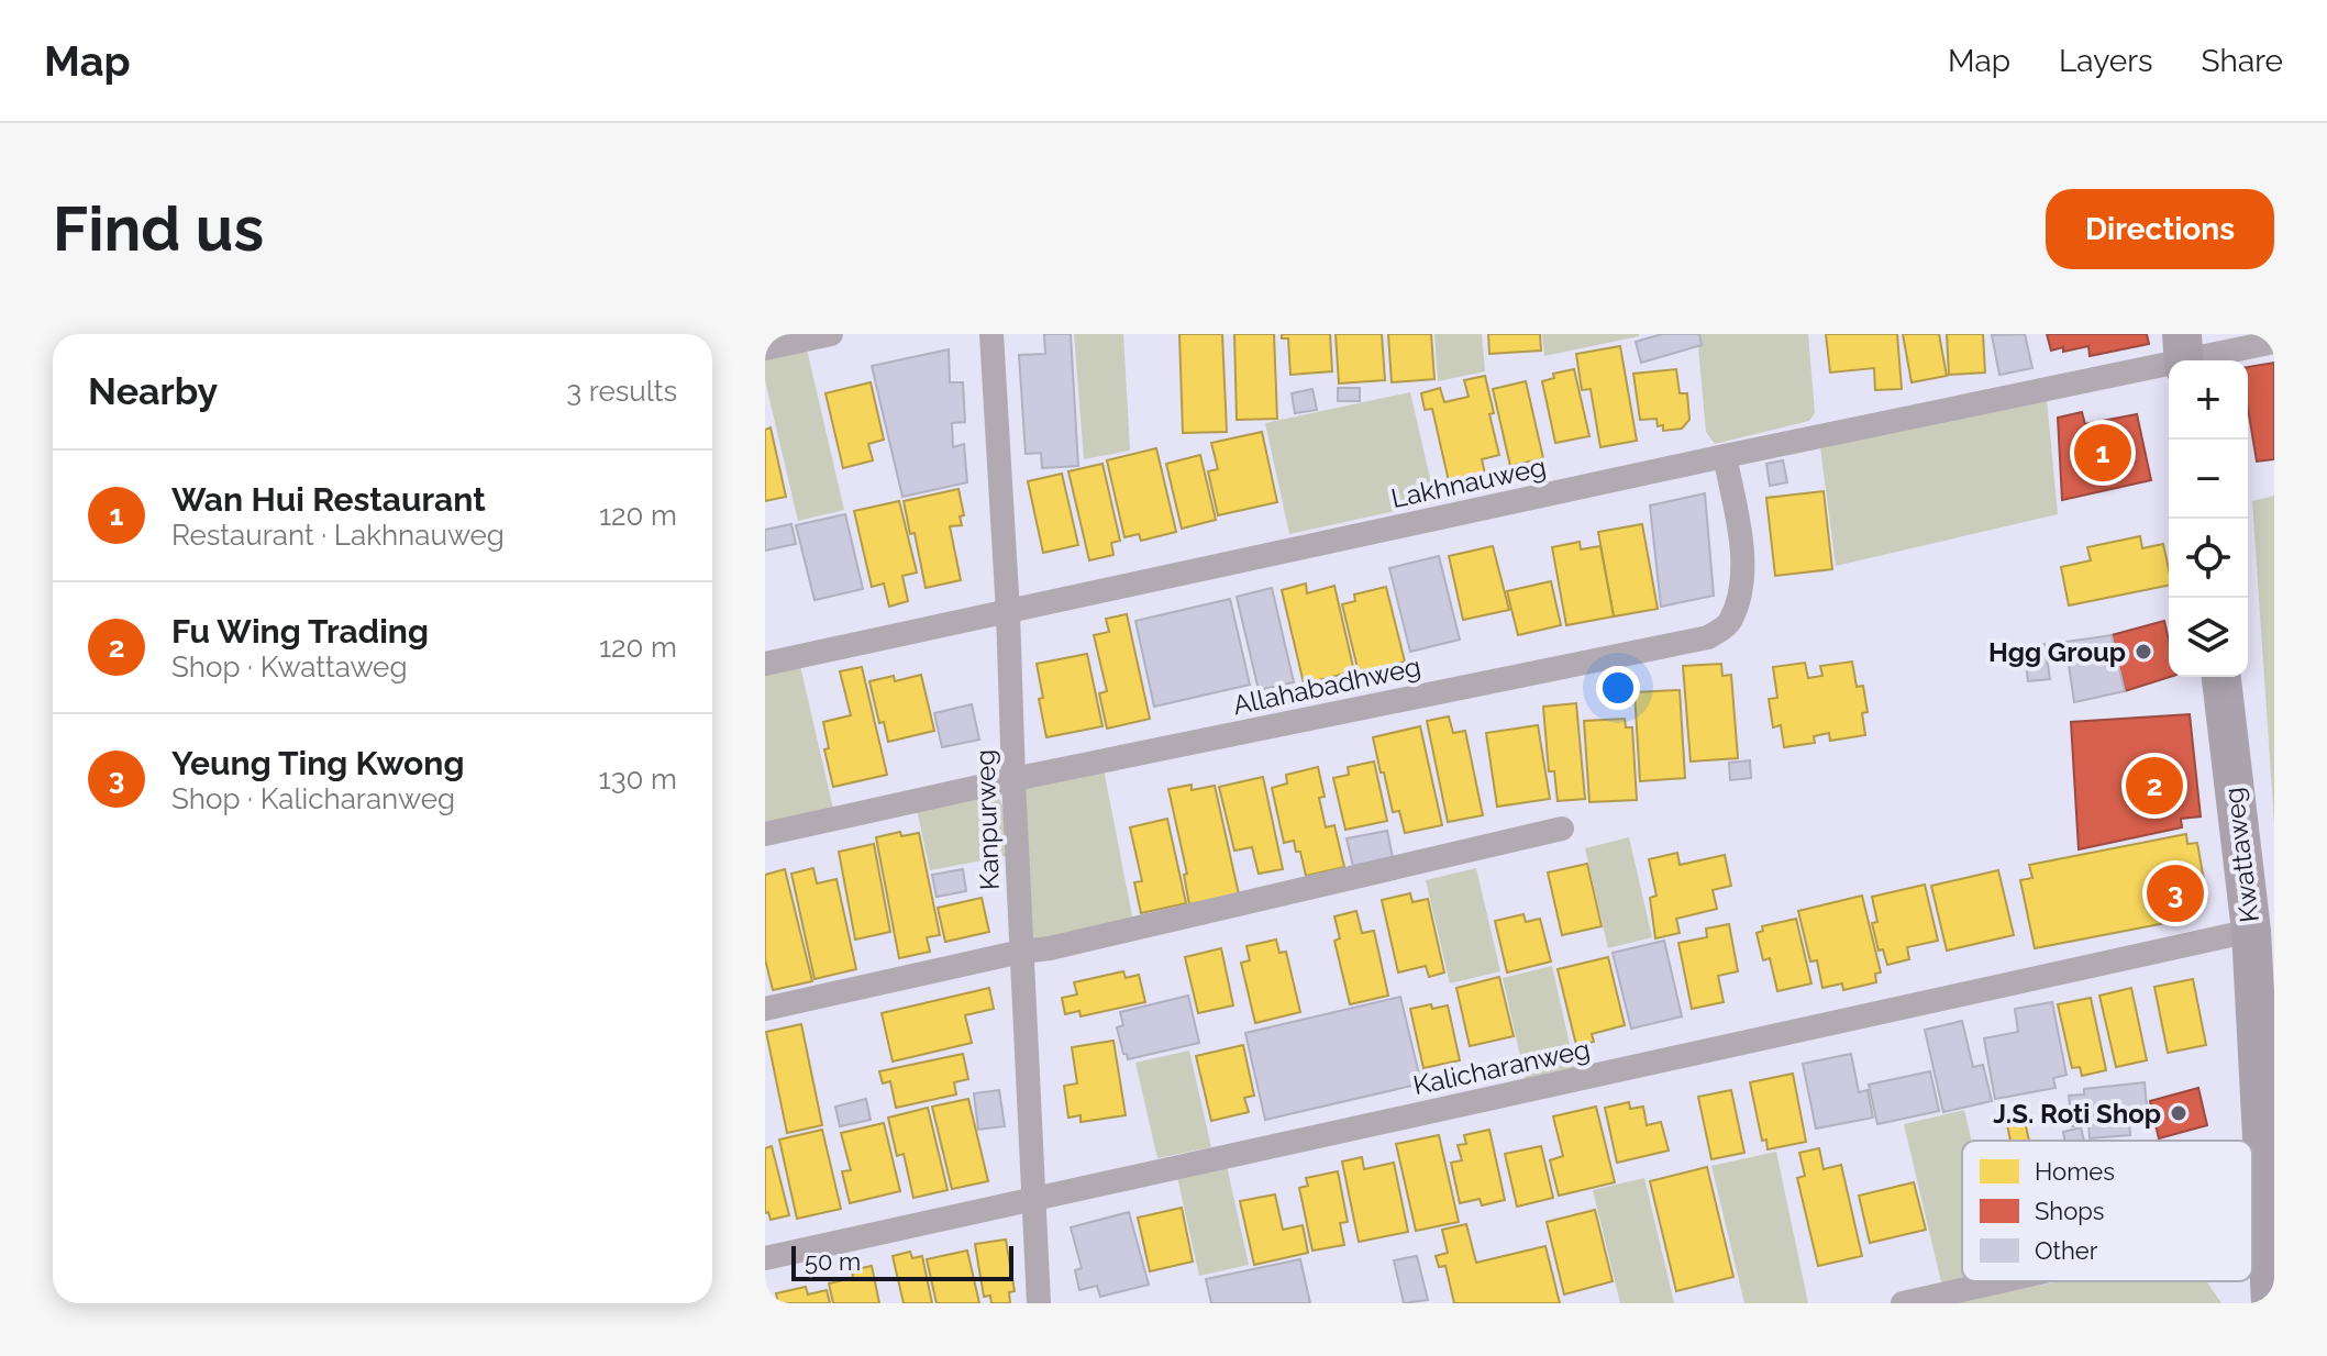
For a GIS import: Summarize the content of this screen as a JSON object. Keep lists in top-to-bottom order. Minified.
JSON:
{"streets":{"main road":["Kwattaweg"],"street":["Lakhnauweg","Allahabadhweg","Kanpurweg","Kalicharanweg"]},"crossings":[["Lakhnauweg","Allahabadhweg"],["Lakhnauweg","Kanpurweg"],["Allahabadhweg","Kanpurweg"],["Kanpurweg","Kalicharanweg"],["Kwattaweg","Kalicharanweg"]],"places":["Hgg Group","J.S. Roti Shop"],"legend":["Homes","Shops","Other"],"scale_bar":"50 m","page":{"header":"Map","nav":["Map","Layers","Share"],"buttons":"Directions","title":"Find us","heading":["Nearby","3 results"],"map_buttons":["+","−"],"pins":["1","2","3"],"list":[{"mark":"1","name":"Wan Hui Restaurant","note":"Restaurant · Lakhnauweg","value":"120 m"},{"mark":"2","name":"Fu Wing Trading","note":"Shop · Kwattaweg","value":"120 m"},{"mark":"3","name":"Yeung Ting Kwong","note":"Shop · Kalicharanweg","value":"130 m"}],"scale":"50 m"}}
